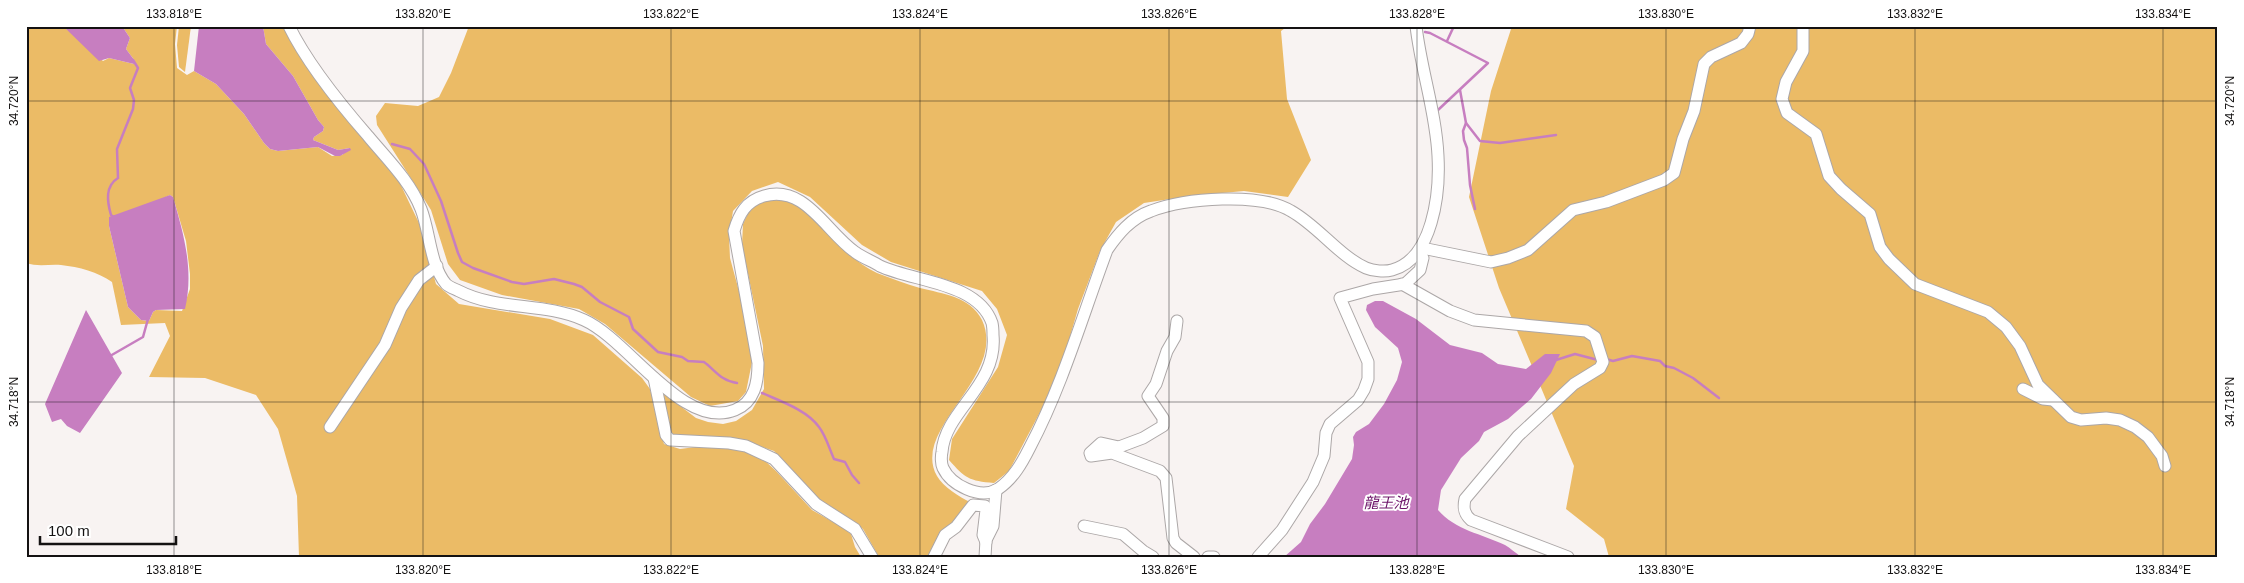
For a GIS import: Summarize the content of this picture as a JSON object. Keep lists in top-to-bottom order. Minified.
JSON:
{"water":["龍王池"],"scale_bar":"100 m","coordinates":["133.818°E","133.820°E","133.822°E","133.824°E","133.826°E","133.828°E","133.830°E","133.832°E","133.834°E","34.720°N","34.718°N"]}
